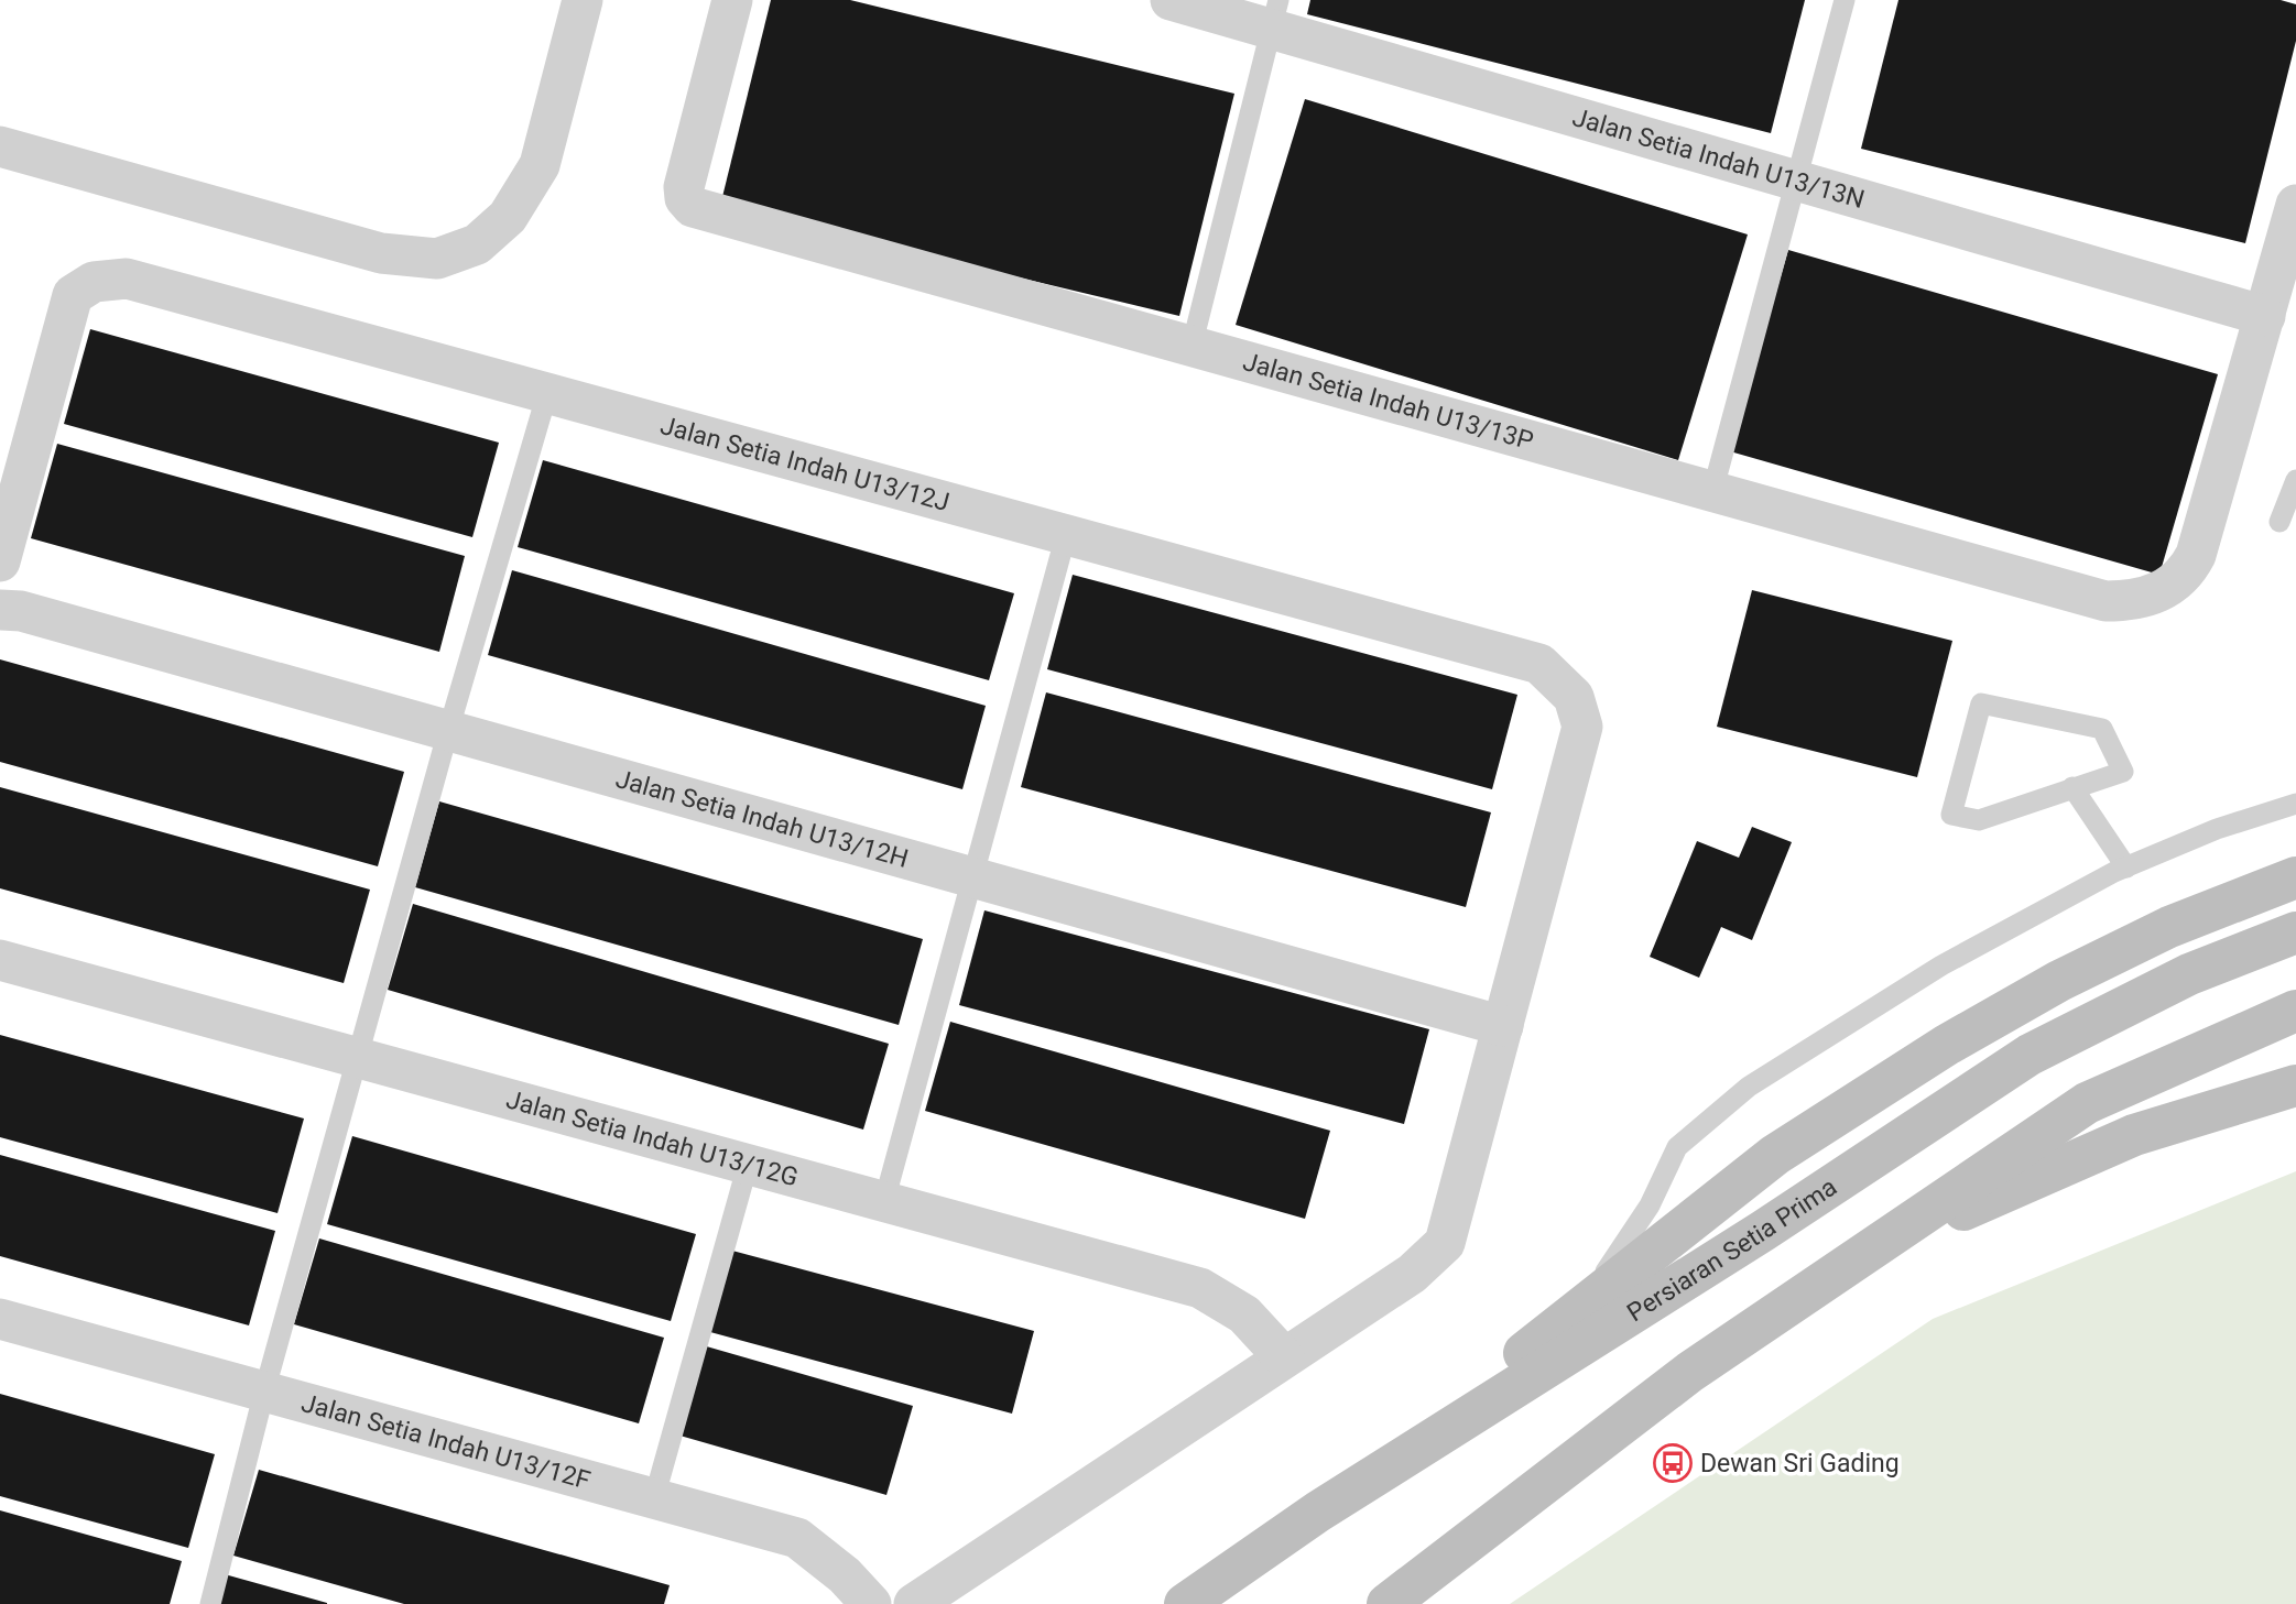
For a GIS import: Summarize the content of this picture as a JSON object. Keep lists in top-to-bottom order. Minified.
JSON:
{"streets":{"street":["Jalan Setia Indah U13/13N","Jalan Setia Indah U13/13P","Jalan Setia Indah U13/12J","Jalan Setia Indah U13/12H","Jalan Setia Indah U13/12G","Persiaran Setia Prima","Jalan Setia Indah U13/12F"]},"crossings":[["Jalan Setia Indah U13/13N","Jalan Setia Indah U13/13P"],["Jalan Setia Indah U13/12J","Jalan Setia Indah U13/12H"]],"places":{"bus stop":["Dewan Sri Gading"]}}
